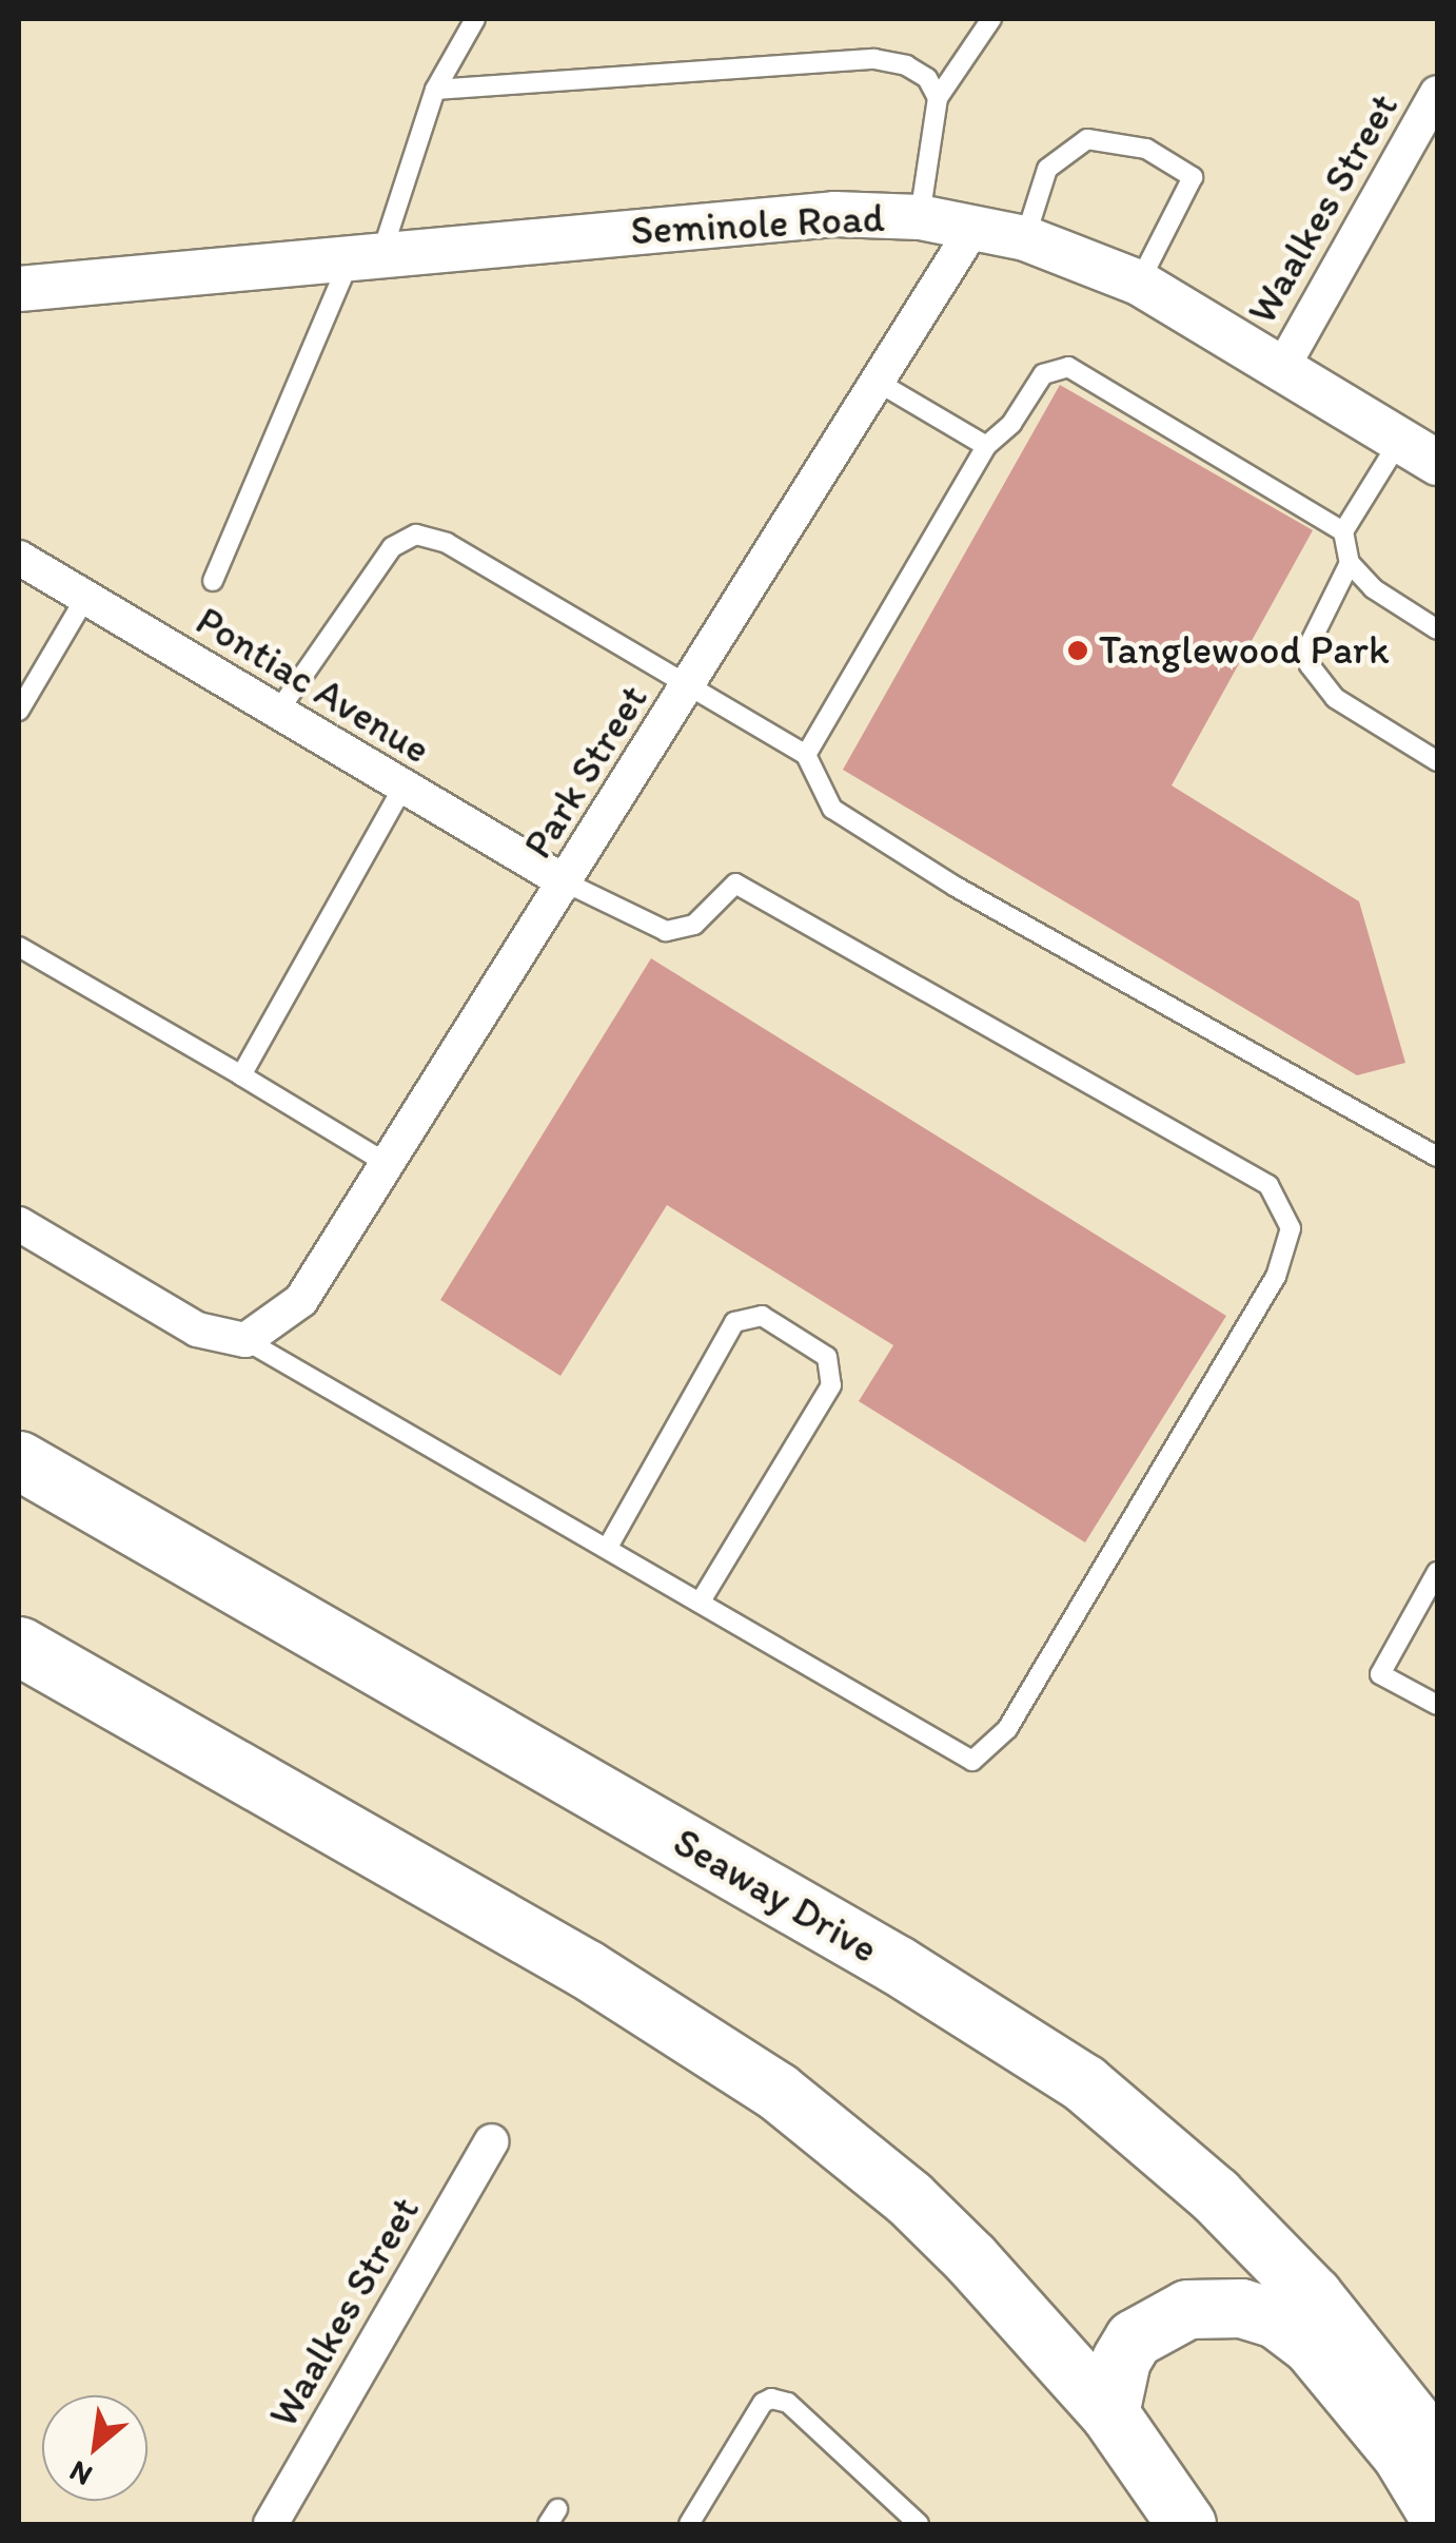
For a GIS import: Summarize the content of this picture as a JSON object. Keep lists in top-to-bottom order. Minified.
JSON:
{"streets":{"highway":["Seaway Drive"],"street":["Waalkes Street","Seminole Road","Pontiac Avenue","Park Street"]},"crossings":[["Waalkes Street","Seminole Road"],["Seminole Road","Park Street"],["Pontiac Avenue","Park Street"]],"places":["Tanglewood Park"],"north":"bottom left"}
